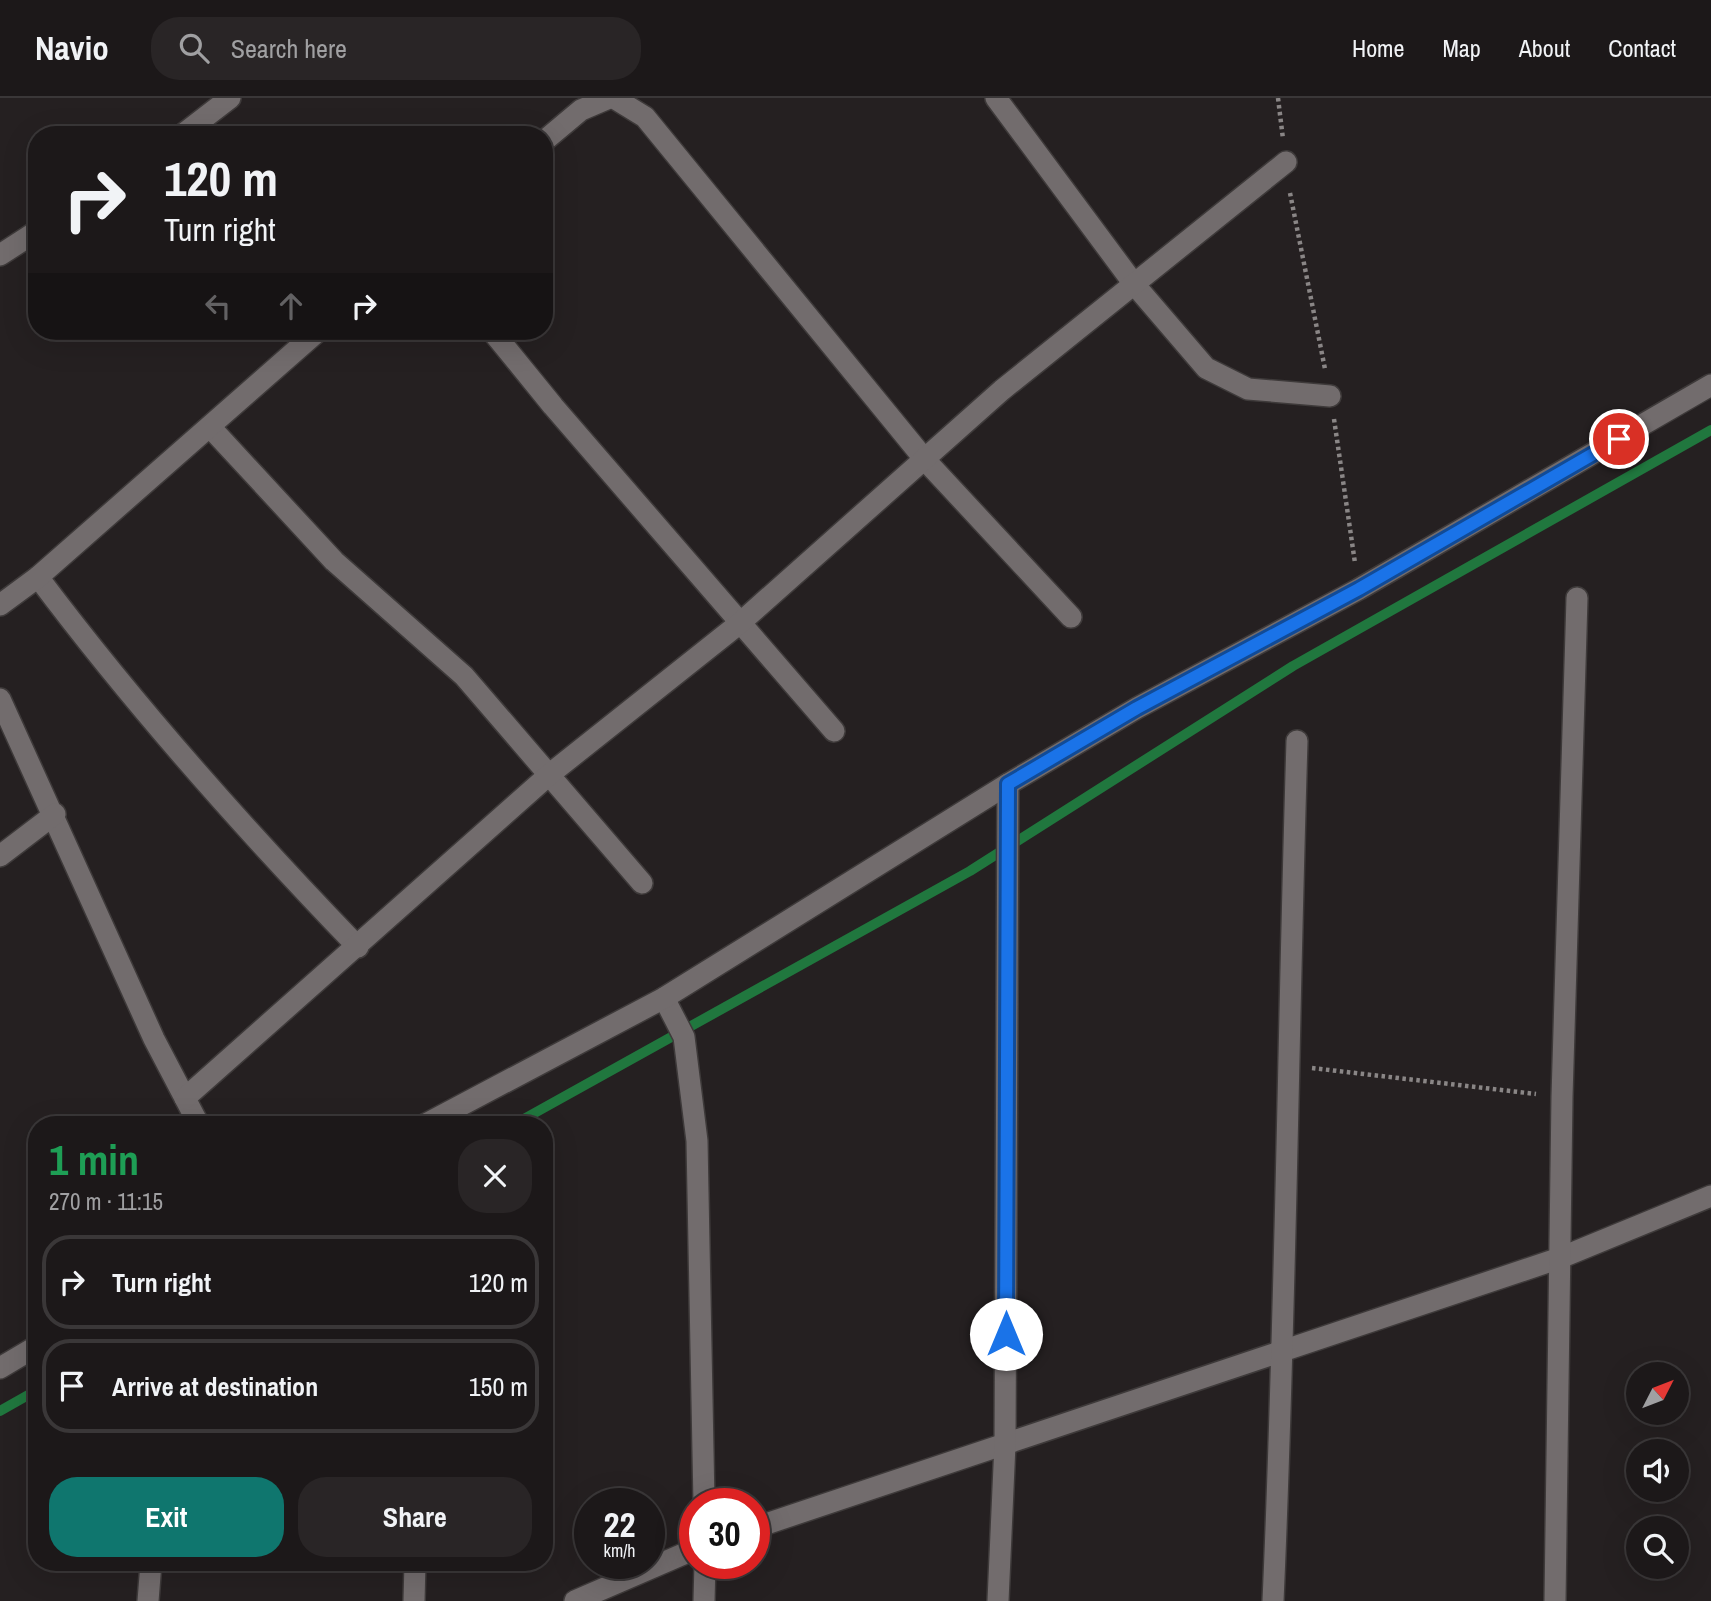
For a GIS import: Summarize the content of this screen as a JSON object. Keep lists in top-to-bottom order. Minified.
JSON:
{"north":"top right","page":{"header":"Navio","search":"Search here","nav":["Home","Map","About","Contact"],"turn":["120 m","Turn right"],"heading":["1 min","270 m · 11:15"],"list":[{"name":"Turn right","value":"120 m"},{"name":"Arrive at destination","value":"150 m"}],"buttons":["Exit","Share"],"speed":"22 km/h","limit":"30"}}
